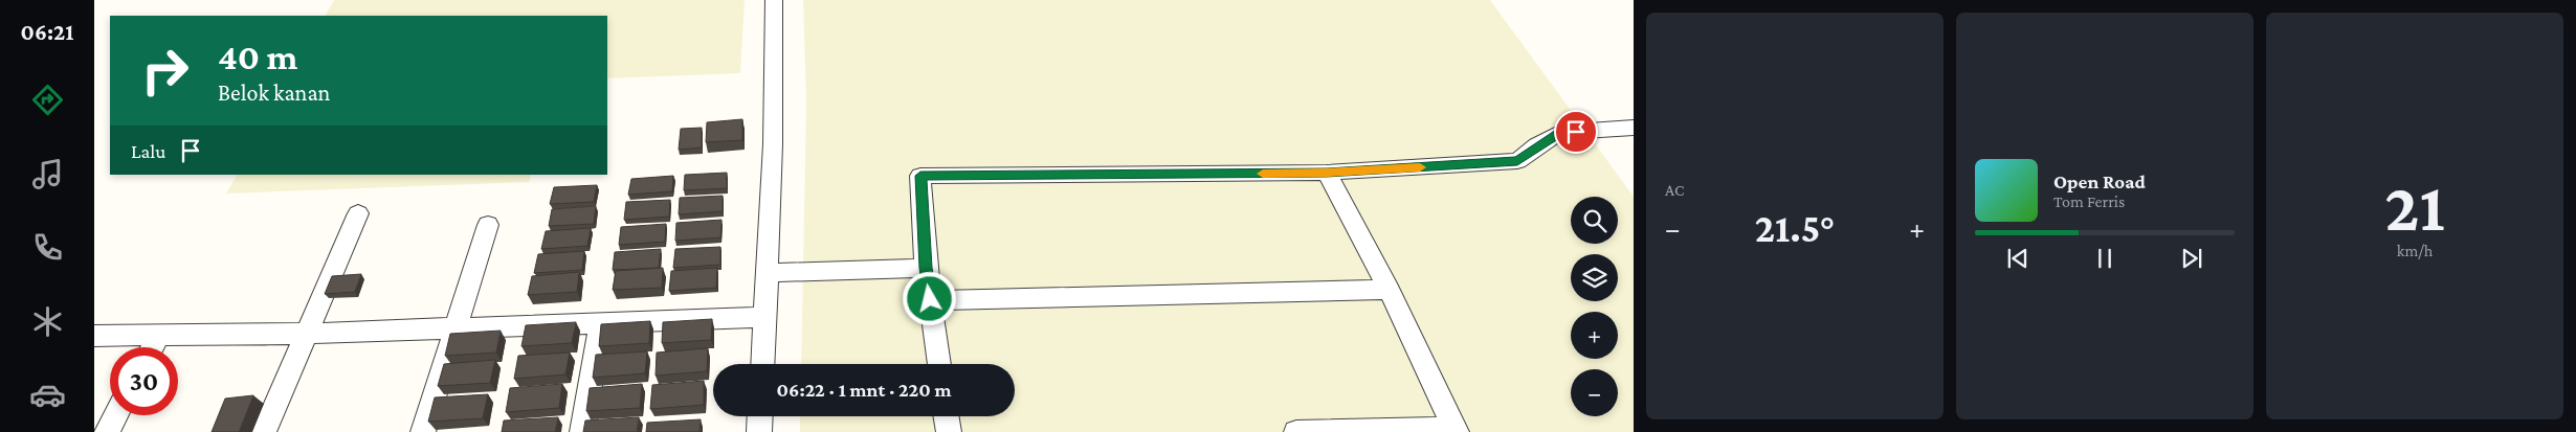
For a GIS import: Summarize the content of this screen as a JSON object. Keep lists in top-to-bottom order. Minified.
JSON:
{"page":{"tabs":"06:21","tile":["AC",["21","km/h"]],"turn":["40 m","Belok kanan"],"then":"Lalu","song":["Open Road","Tom Ferris"],"map_buttons":["+","−"],"heat":["−","21.5°","+"],"limit":"30","trip":"06:22 · 1 mnt · 220 m"}}
